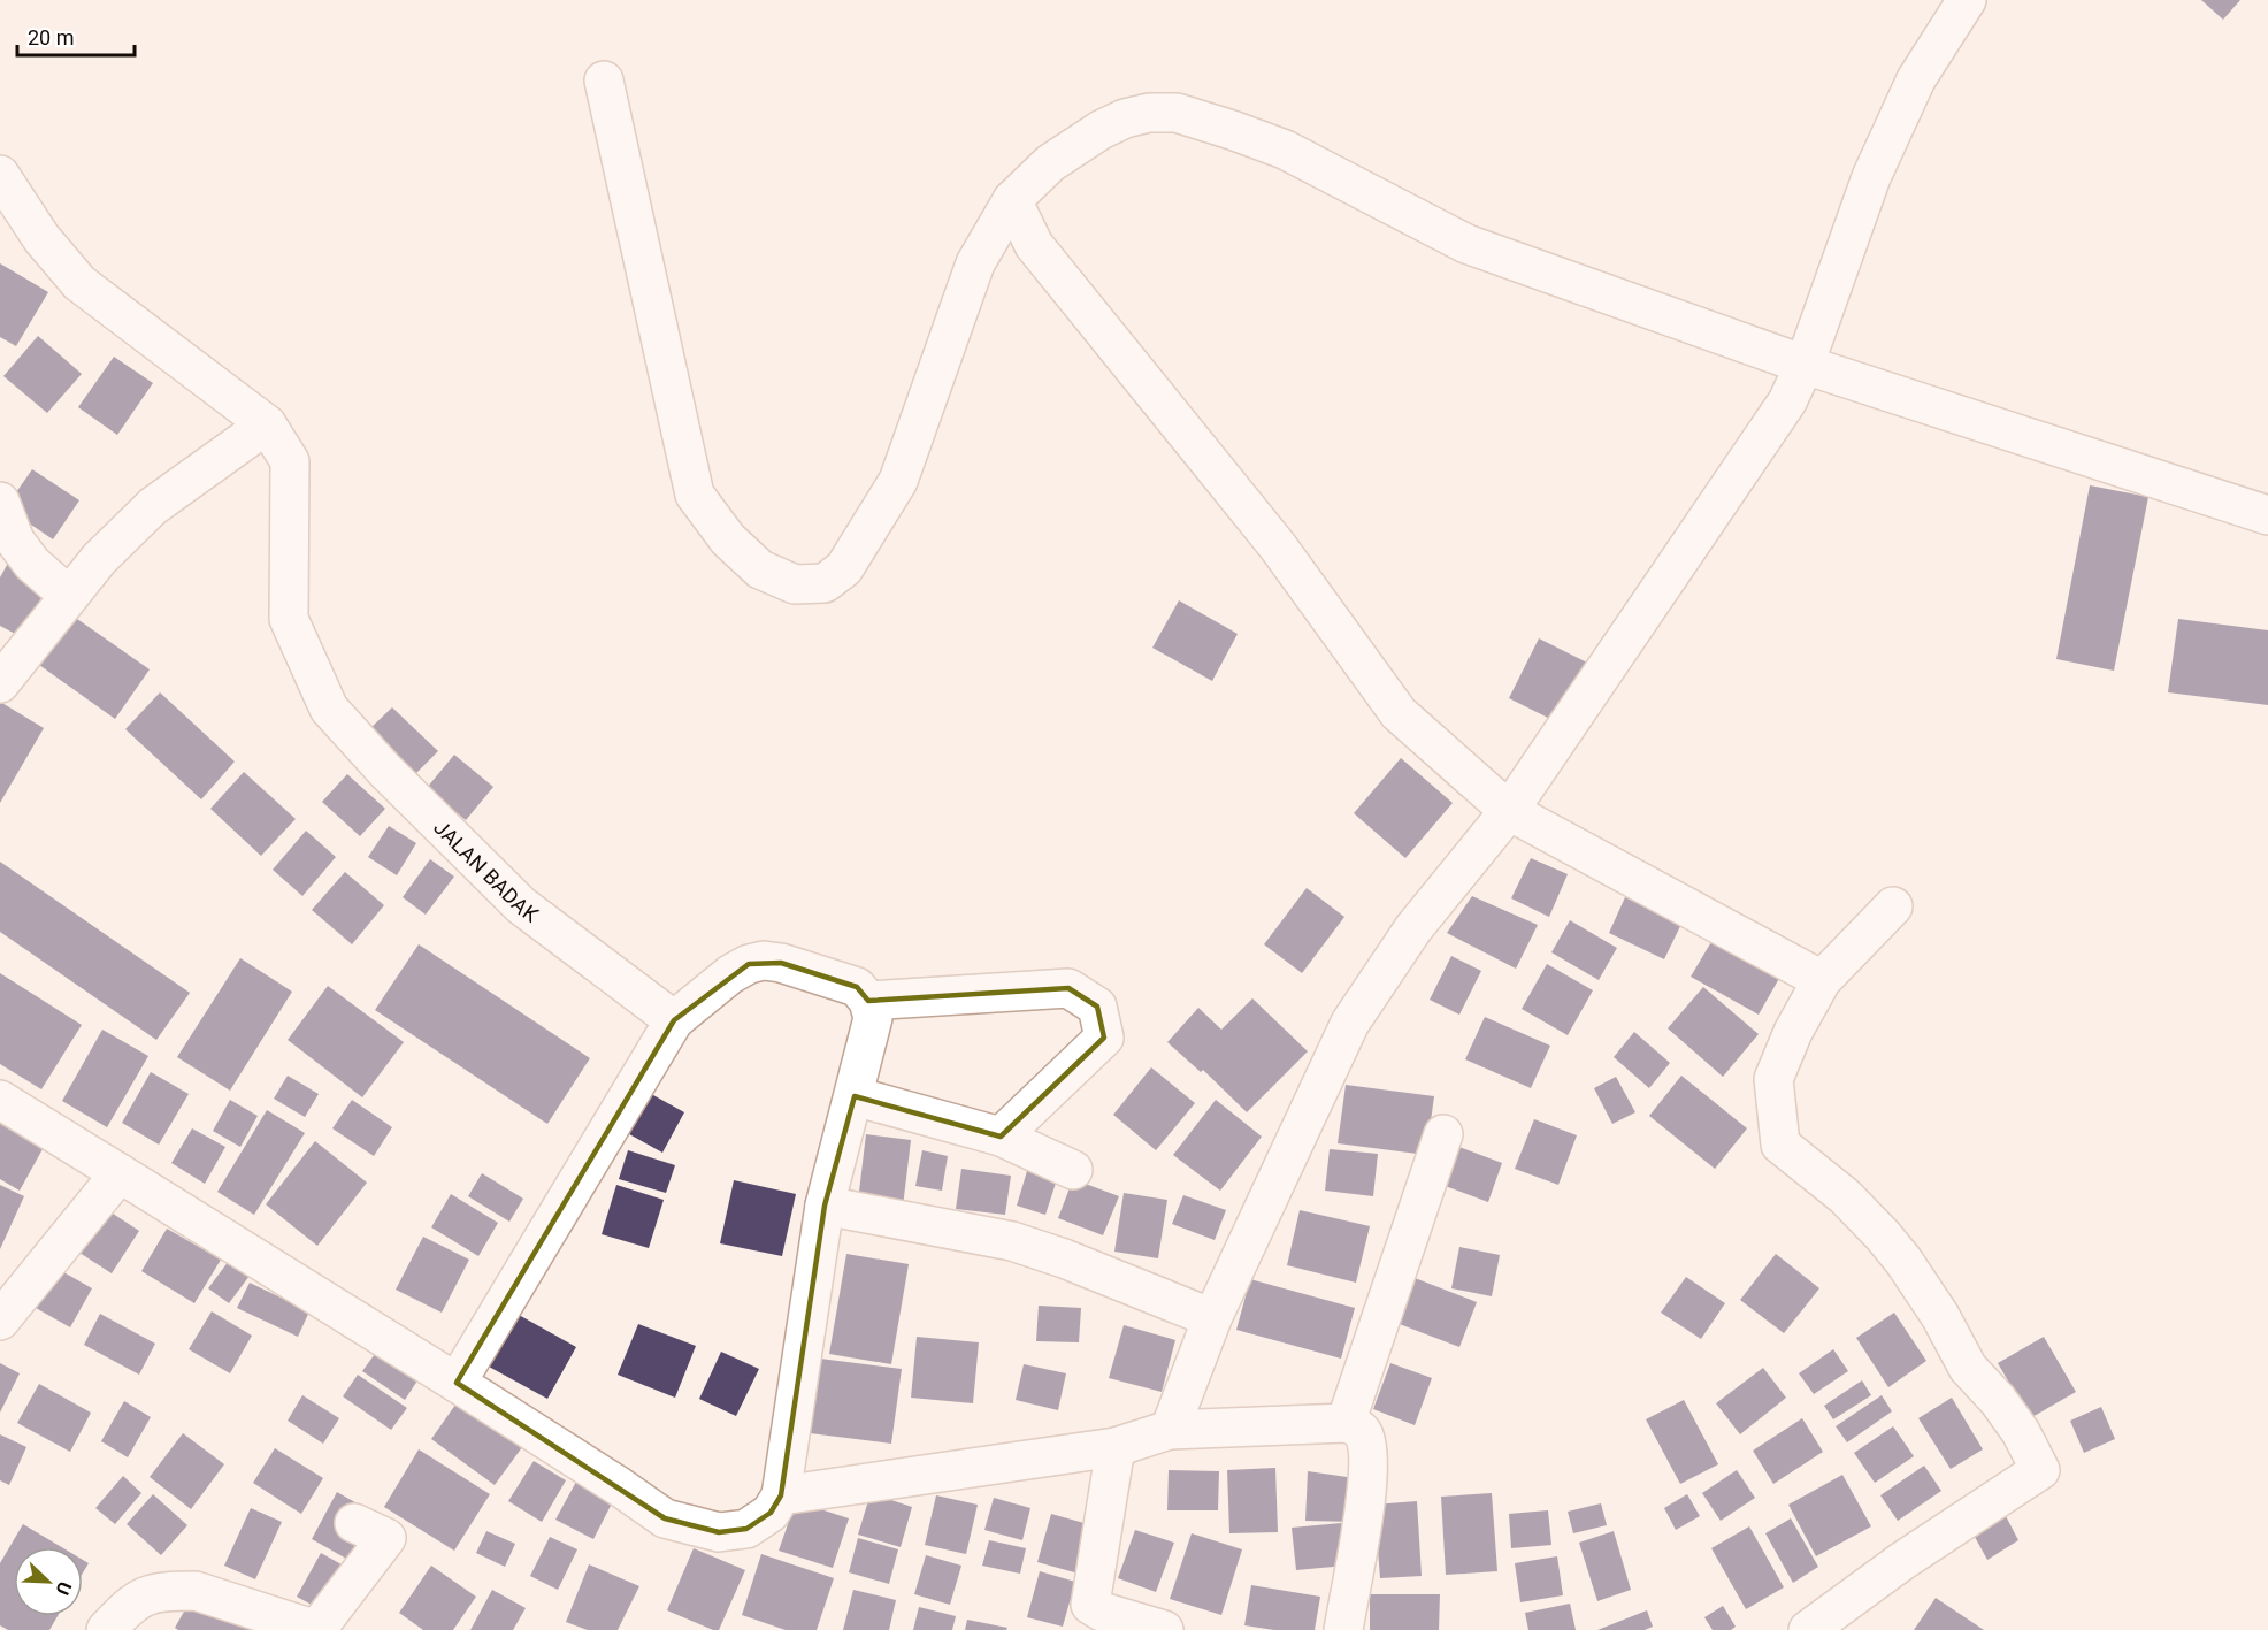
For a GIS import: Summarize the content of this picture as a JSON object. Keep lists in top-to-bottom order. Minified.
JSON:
{"streets":{"street":["JALAN BADAK"]},"scale_bar":"20 m","north":"bottom right"}
